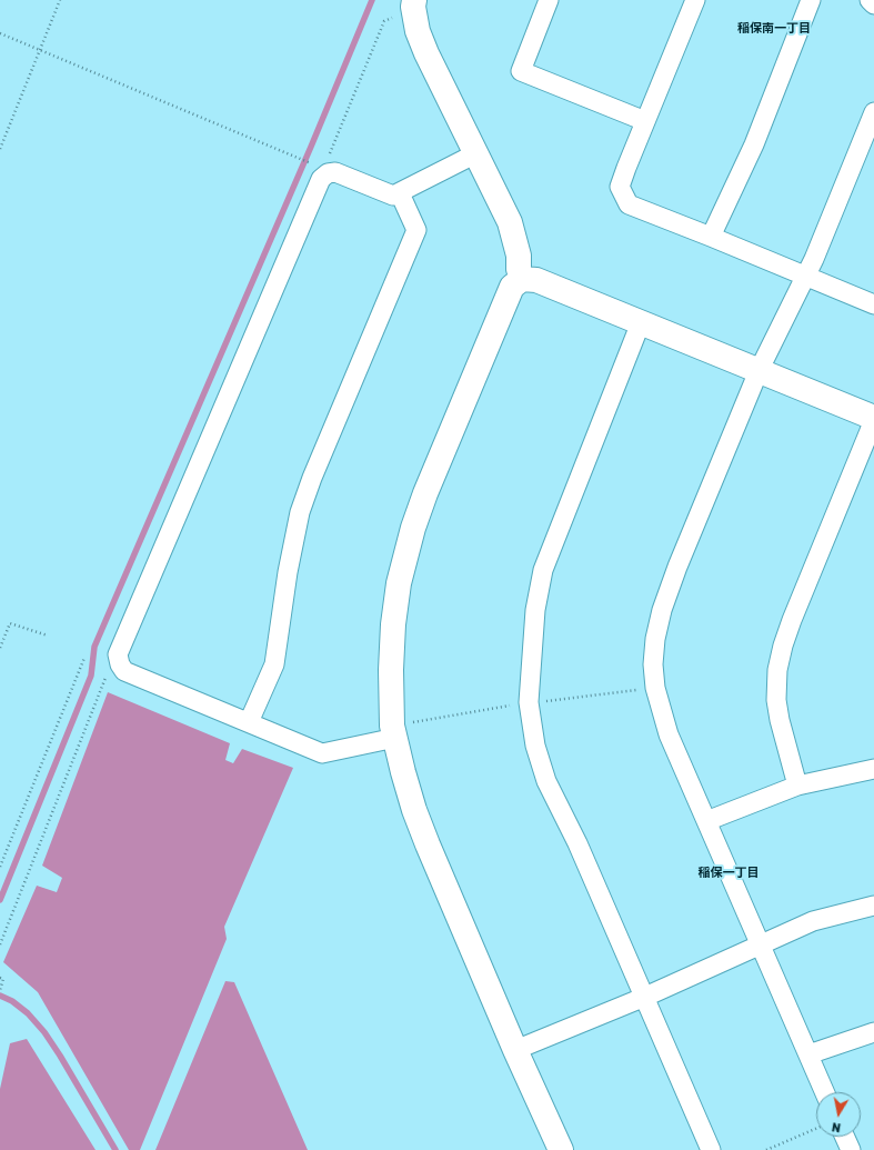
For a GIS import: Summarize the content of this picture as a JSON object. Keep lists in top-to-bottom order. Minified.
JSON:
{"districts":["稲保南一丁目","稲保一丁目"],"north":"bottom"}
